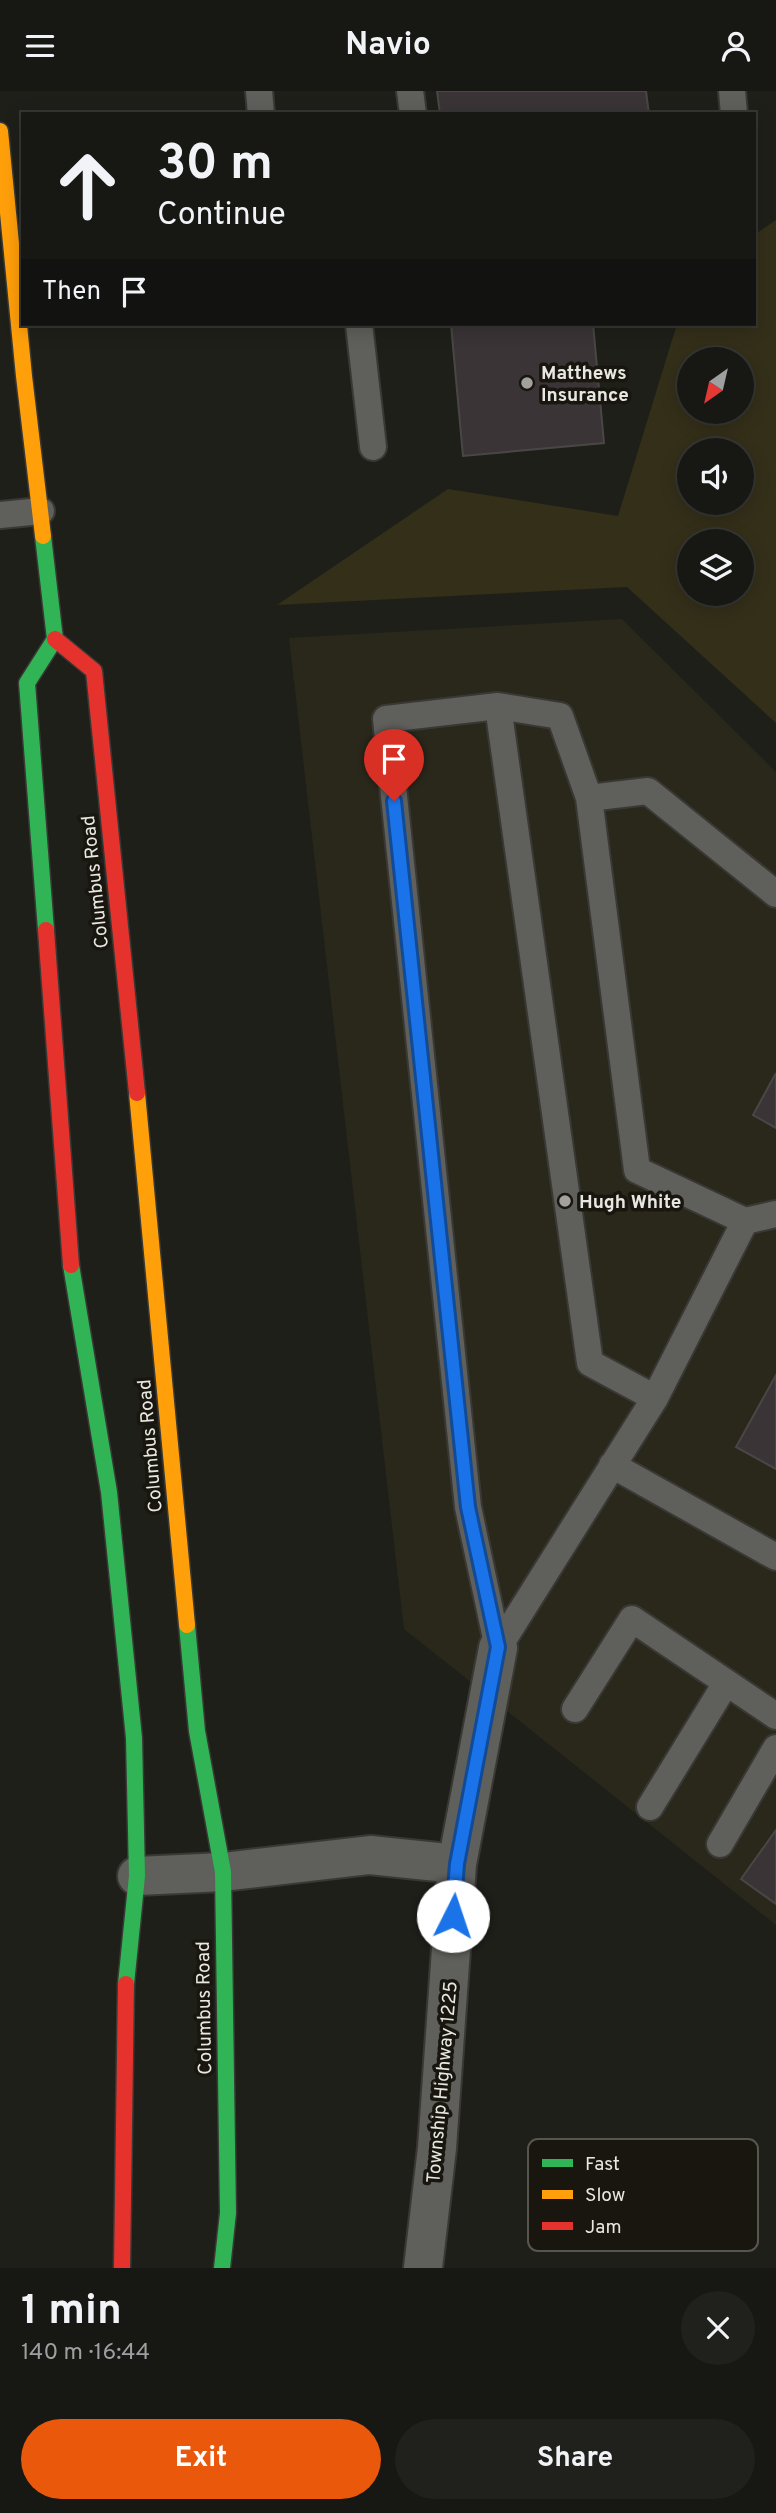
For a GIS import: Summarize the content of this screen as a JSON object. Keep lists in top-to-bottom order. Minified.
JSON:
{"streets":{"main road":["Columbus Road"],"street":["Township Highway 1225"]},"places":["Matthews Insurance","Hugh White"],"legend":["Fast","Slow","Jam"],"north":"bottom left","page":{"header":"Navio","turn":["30 m","Continue"],"then":"Then","heading":["1 min","140 m · 16:44"],"buttons":["Exit","Share"]}}
